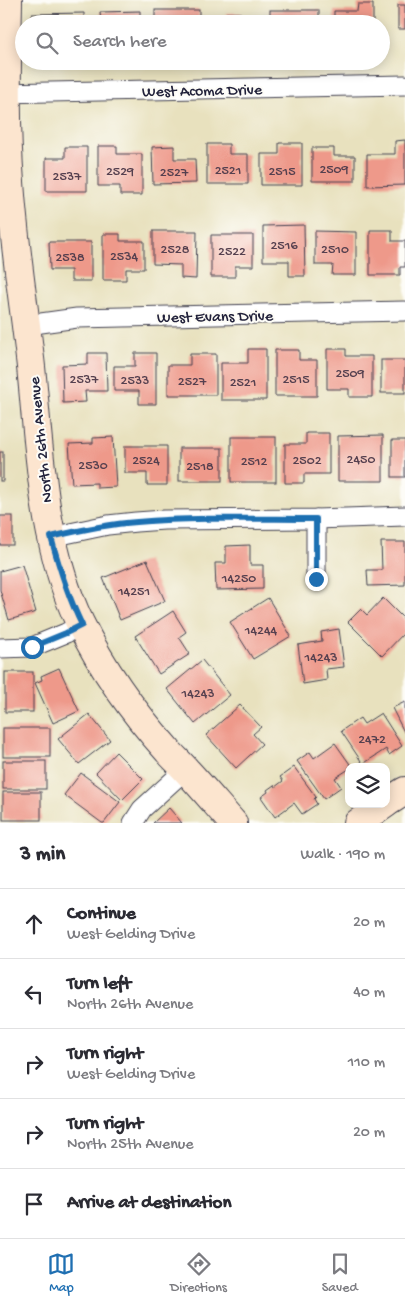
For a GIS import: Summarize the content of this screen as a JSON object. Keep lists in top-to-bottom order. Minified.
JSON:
{"streets":{"street":["West Acoma Drive","West Evans Drive","North 26th Avenue"]},"crossings":[["West Acoma Drive","North 26th Avenue"],["West Evans Drive","North 26th Avenue"]],"house_numbers":["2509","2521","2529","2515","2527","2537","2516","2528","2510","2522","2534","2538","2509","2537","2515","2533","2527","2521","2450","2524","2502","2512","2530","2518","14250","14251","14244","14243","14243","2472"],"page":{"search":"Search here","heading":["3 min","Walk · 190 m"],"list":[["Continue","West Gelding Drive","20 m"],["Turn left","North 26th Avenue","40 m"],["Turn right","West Gelding Drive","110 m"],["Turn right","North 25th Avenue","20 m"],"Arrive at destination"],"nav":["Map","Directions","Saved"]}}
